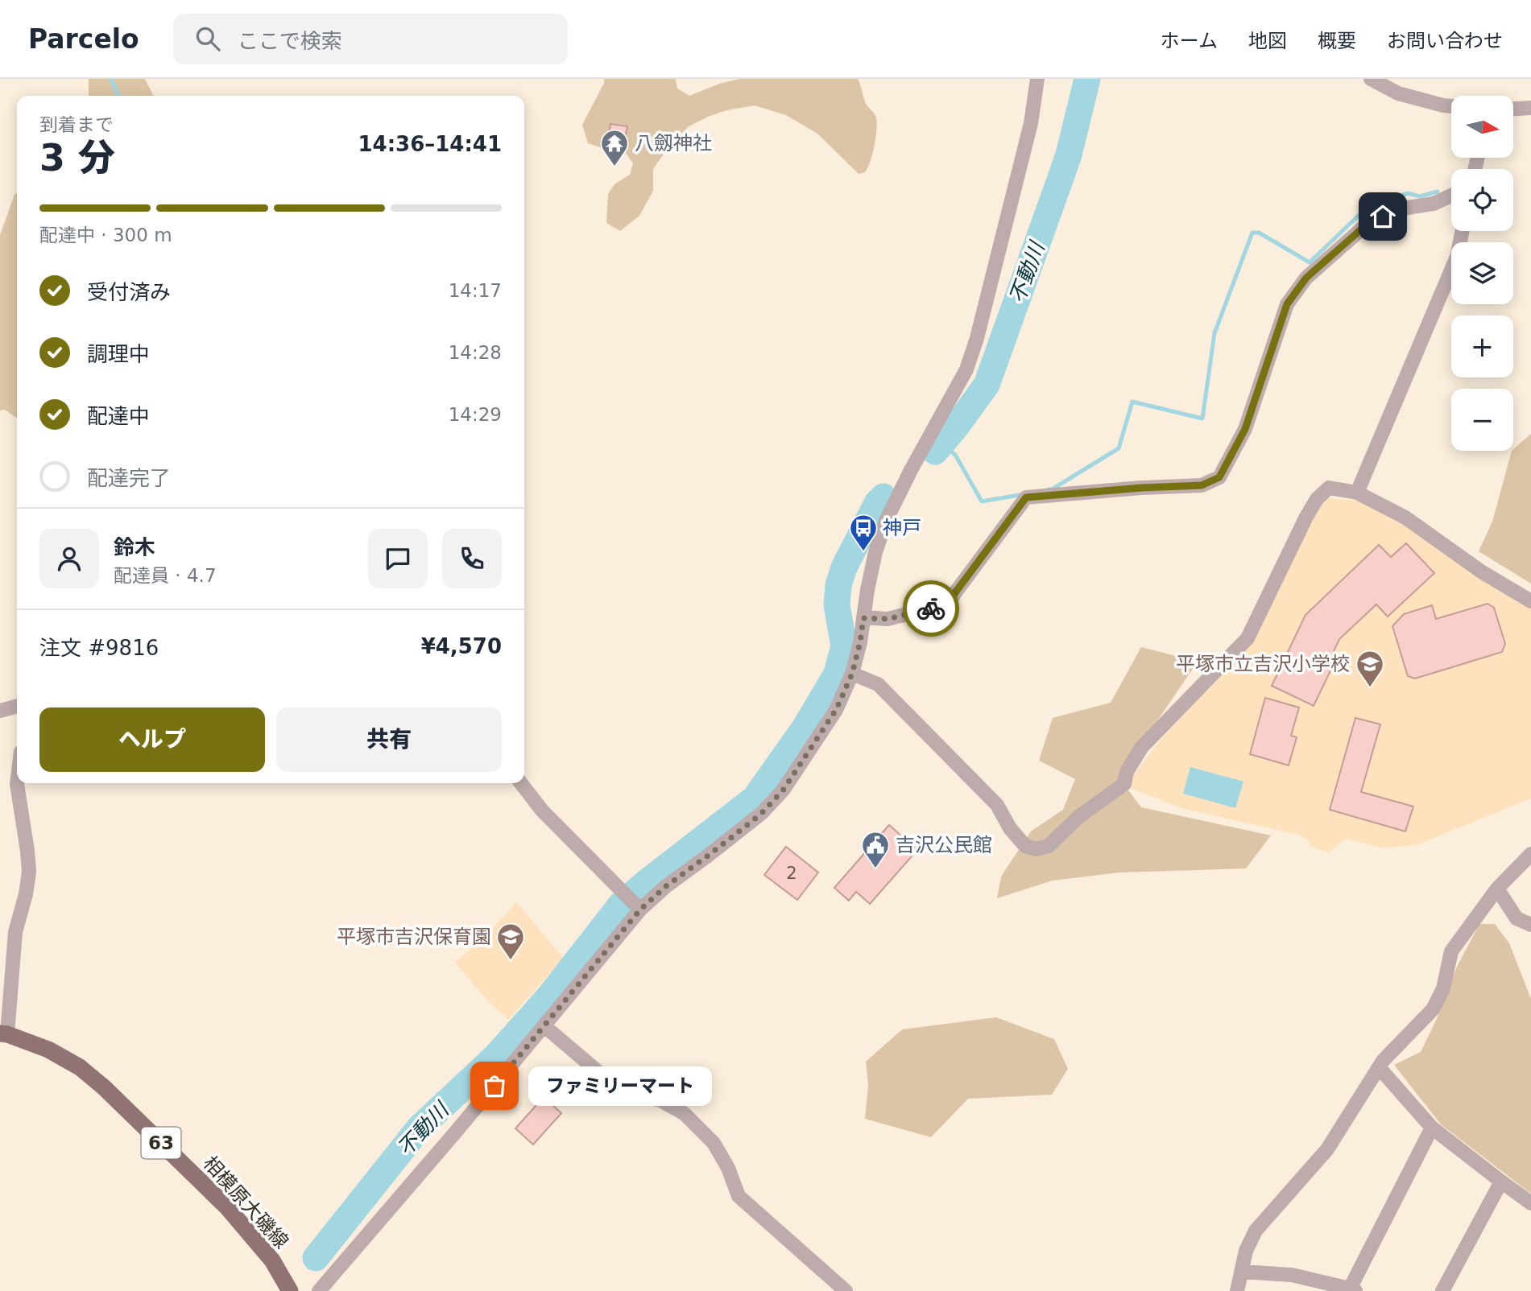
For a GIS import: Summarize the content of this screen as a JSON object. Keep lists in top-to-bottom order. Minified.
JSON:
{"streets":{"main road":["63","相模原大磯線"]},"water":["不動川"],"places":{"temple":["八劔神社"],"bus stop":["神戸"],"school or university":["平塚市立吉沢小学校","平塚市吉沢保育園"],"public building":["吉沢公民館"],"other":["ファミリーマート"]},"house_numbers":["2"],"north":"right","page":{"header":"Parcelo","search":"ここで検索","nav":["ホーム","地図","概要","お問い合わせ"],"map_buttons":["+","−"],"heading":["3 分","到着まで","14:36–14:41"],"panel":["鈴木","配達員 · 4.7","注文 #9816","¥4,570"],"bar":"配達中 · 300 m","list":[["受付済み","14:17"],["調理中","14:28"],["配達中","14:29"],"配達完了"],"buttons":["ヘルプ","共有"],"bubble":"ファミリーマート"}}
